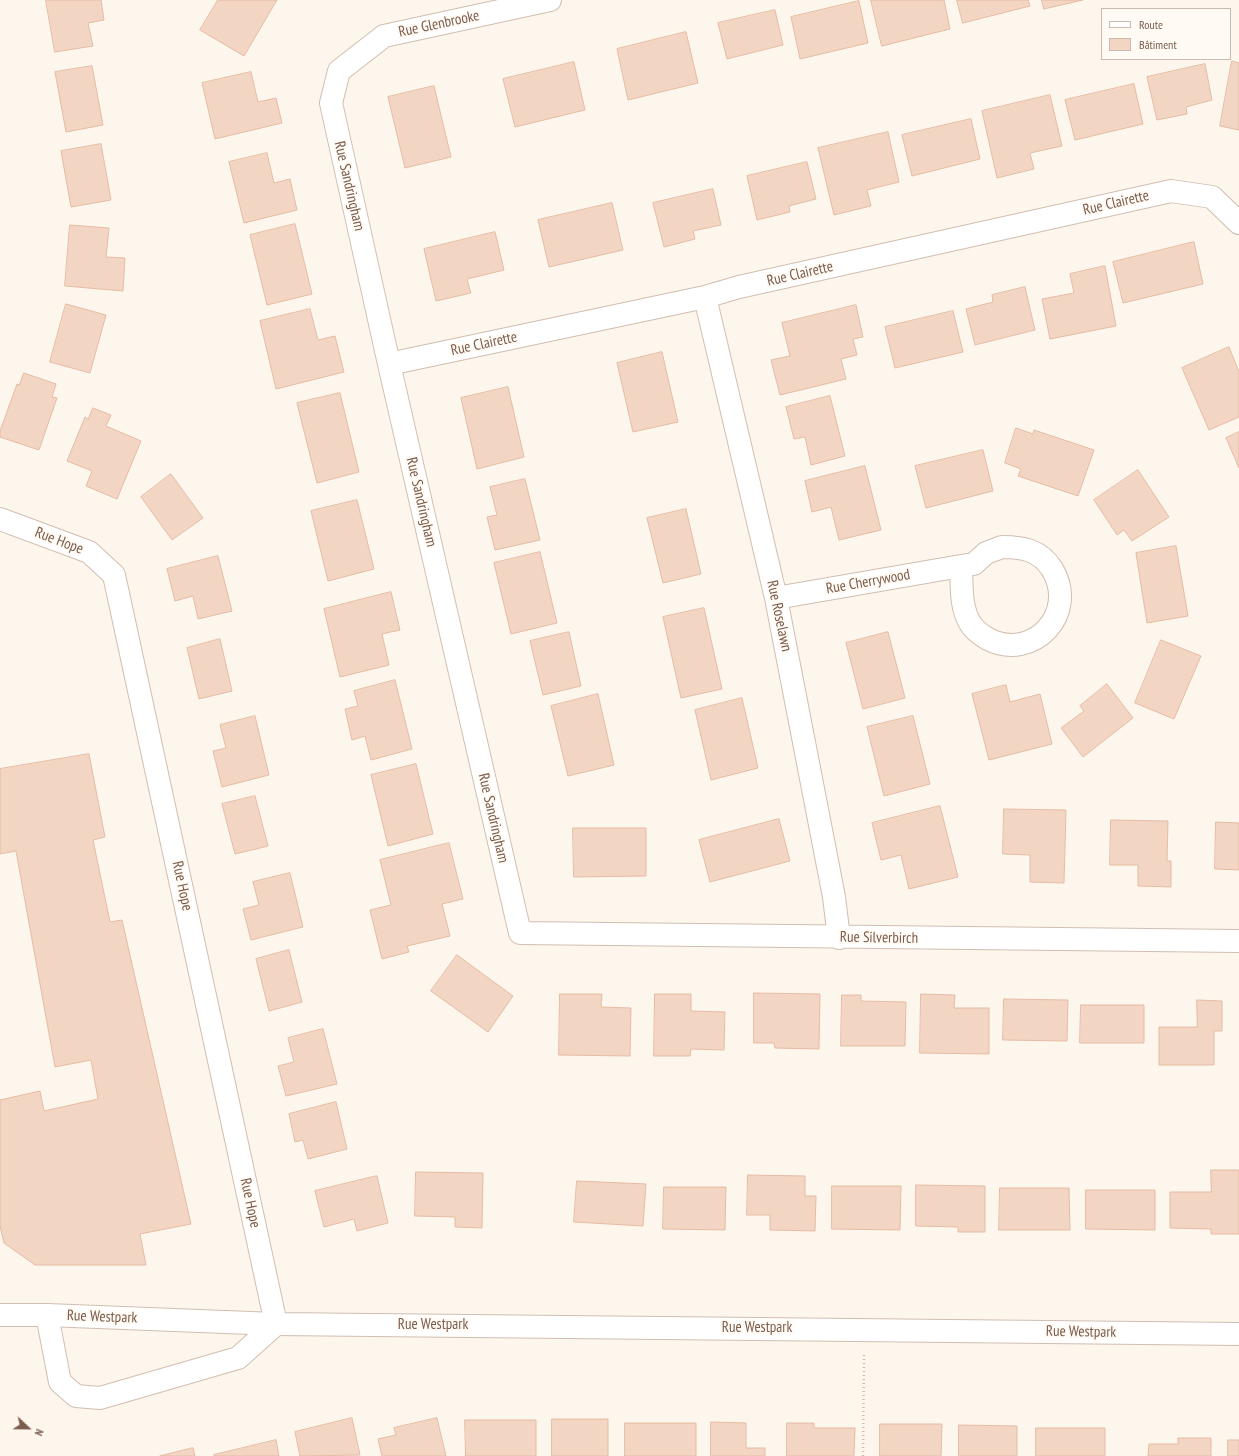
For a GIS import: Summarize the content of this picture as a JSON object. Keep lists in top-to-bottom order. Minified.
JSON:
{"streets":{"street":["Rue Glenbrooke","Rue Sandringham","Rue Clairette","Rue Hope","Rue Cherrywood","Rue Roselawn","Rue Silverbirch","Rue Westpark"]},"crossings":[["Rue Glenbrooke","Rue Sandringham"],["Rue Sandringham","Rue Clairette"],["Rue Sandringham","Rue Silverbirch"],["Rue Clairette","Rue Roselawn"],["Rue Hope","Rue Westpark"],["Rue Cherrywood","Rue Roselawn"],["Rue Roselawn","Rue Silverbirch"]],"legend":["Route","Bâtiment"],"north":"right"}
